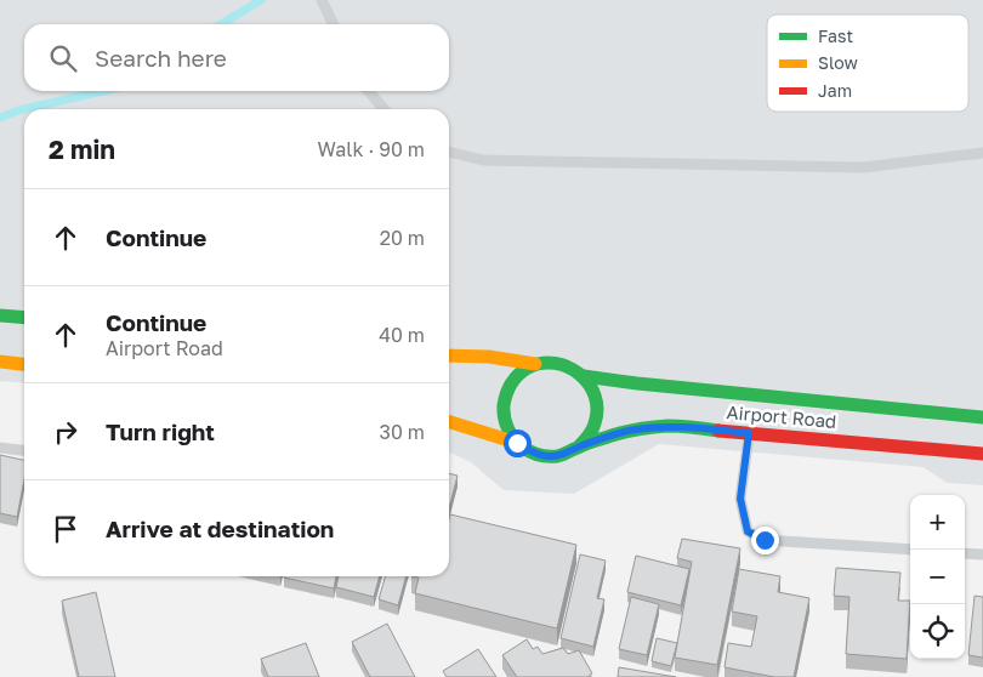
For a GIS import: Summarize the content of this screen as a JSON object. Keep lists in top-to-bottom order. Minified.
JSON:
{"streets":{"main road":["Airport Road"]},"legend":["Fast","Slow","Jam"],"page":{"search":"Search here","heading":["2 min","Walk · 90 m"],"list":[["Continue","20 m"],["Continue","Airport Road","40 m"],["Turn right","30 m"],"Arrive at destination"],"map_buttons":["+","−"]}}
